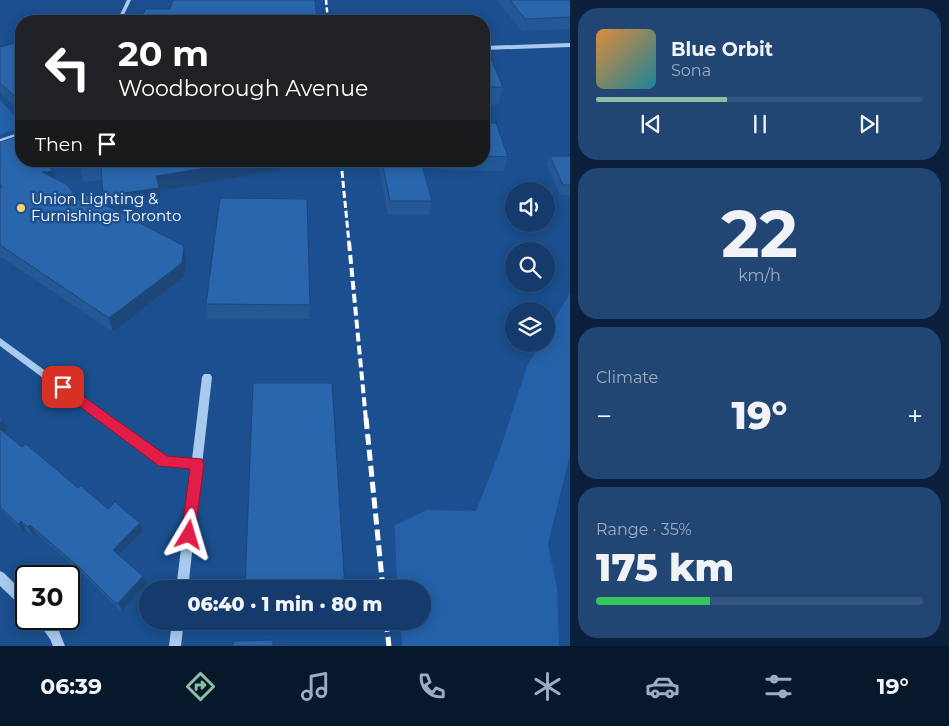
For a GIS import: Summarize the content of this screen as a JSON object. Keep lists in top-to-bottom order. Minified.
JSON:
{"places":["Union Lighting & Furnishings Toronto"],"page":{"turn":["20 m","Woodborough Avenue"],"song":["Blue Orbit","Sona"],"then":"Then","tile":[["22","km/h"],"Climate",["Range · 35%","175 km"]],"heat":["−","19°","+"],"limit":"30","trip":"06:40 · 1 min · 80 m","tabs":["06:39","19°"]}}
